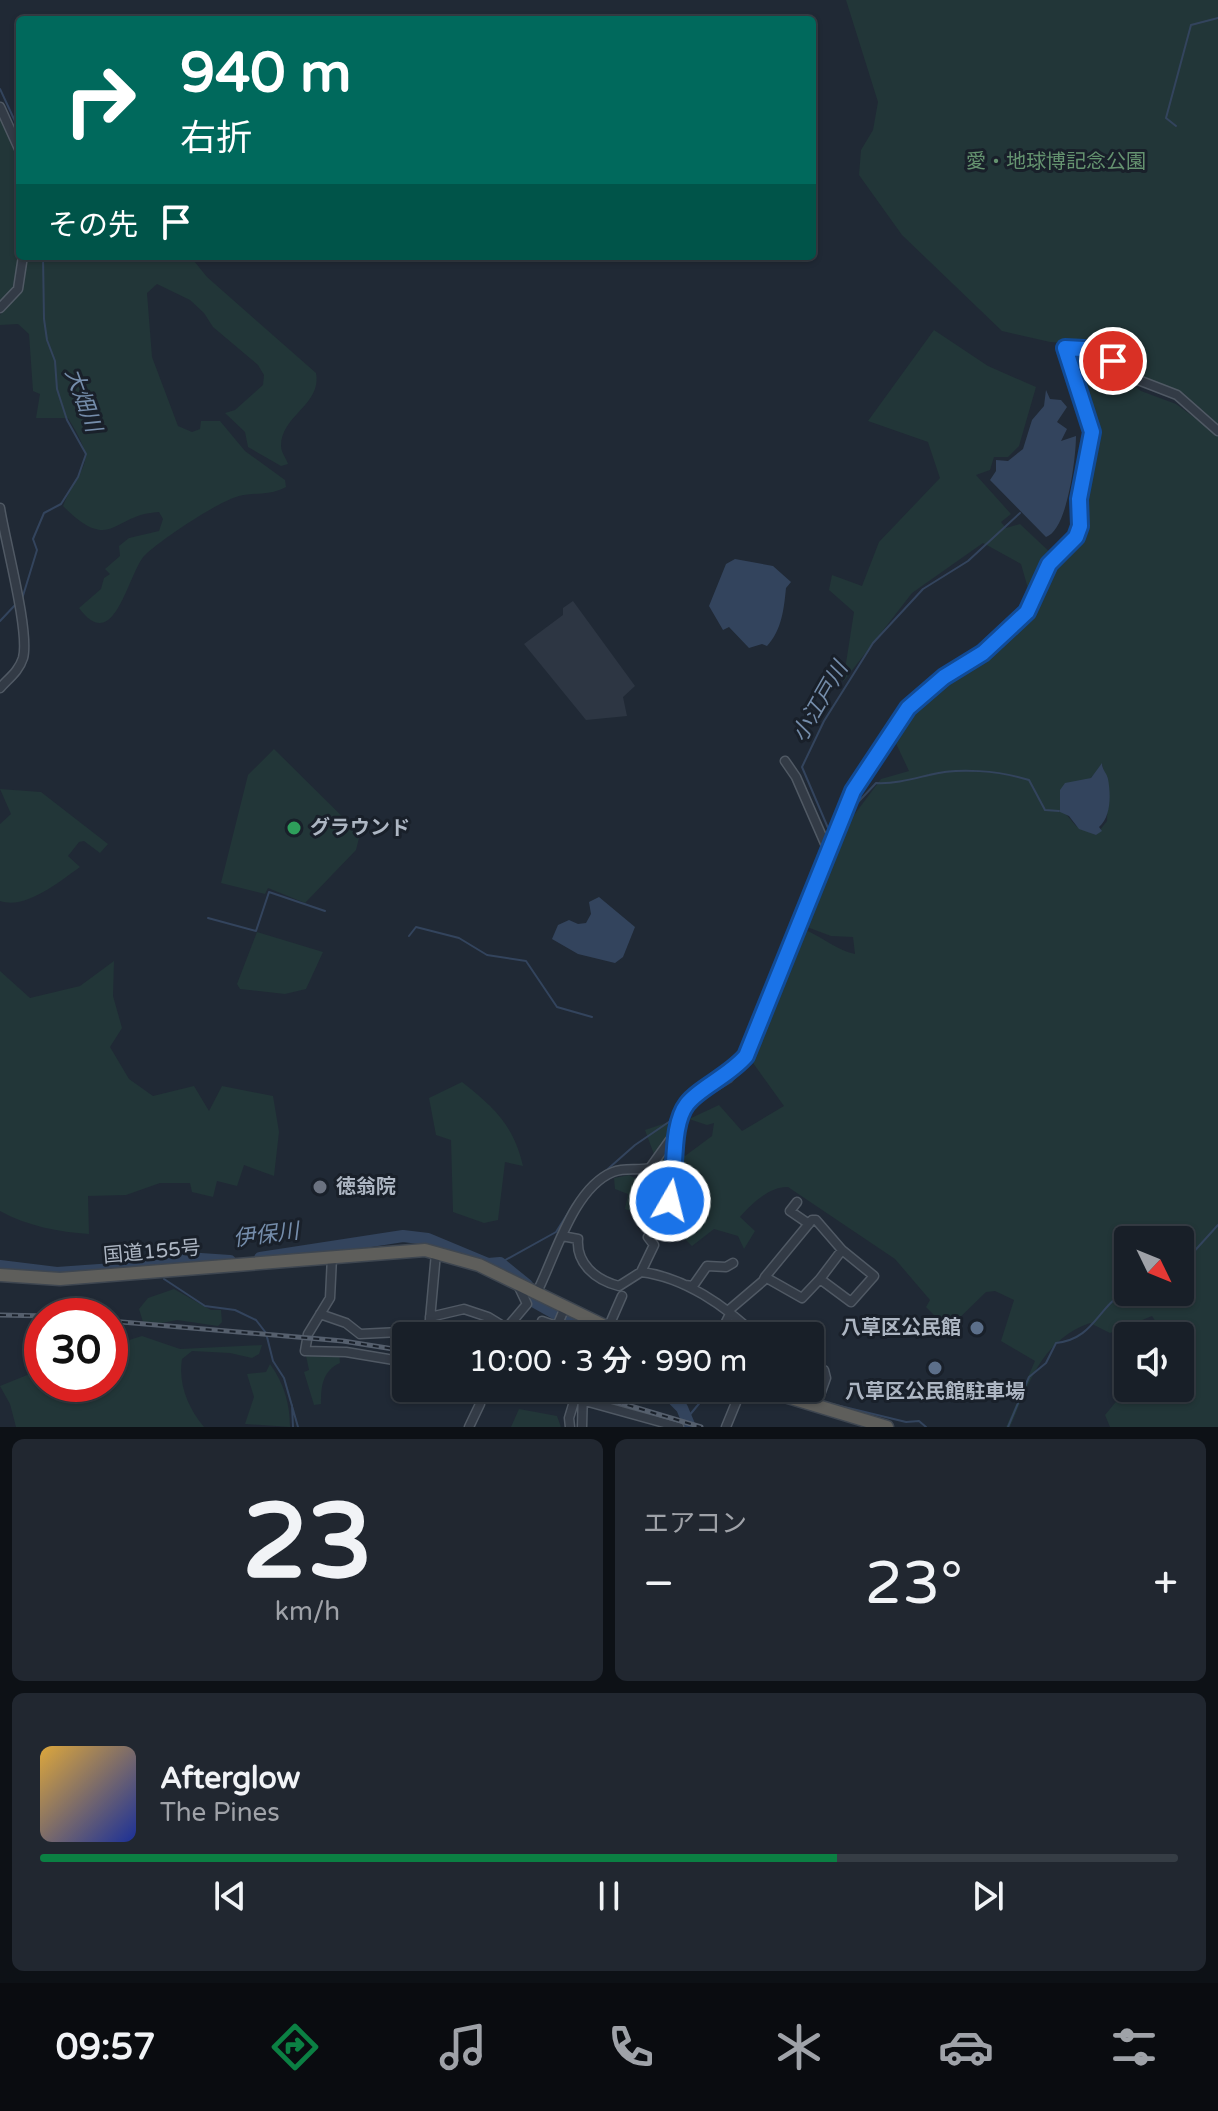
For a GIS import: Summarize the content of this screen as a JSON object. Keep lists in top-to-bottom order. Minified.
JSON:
{"streets":{"highway":["国道155号"]},"water":["大畑川","小江戸川","伊保川"],"parks":["愛・地球博記念公園"],"places":["グラウンド","徳翁院","八草区公民館","八草区公民館駐車場"],"north":"bottom right","page":{"turn":["940 m","右折"],"then":"その先","limit":"30","trip":"10:00 · 3 分 · 990 m","tile":[["23","km/h"],"エアコン"],"heat":["−","23°","+"],"song":["Afterglow","The Pines"],"tabs":"09:57"}}
